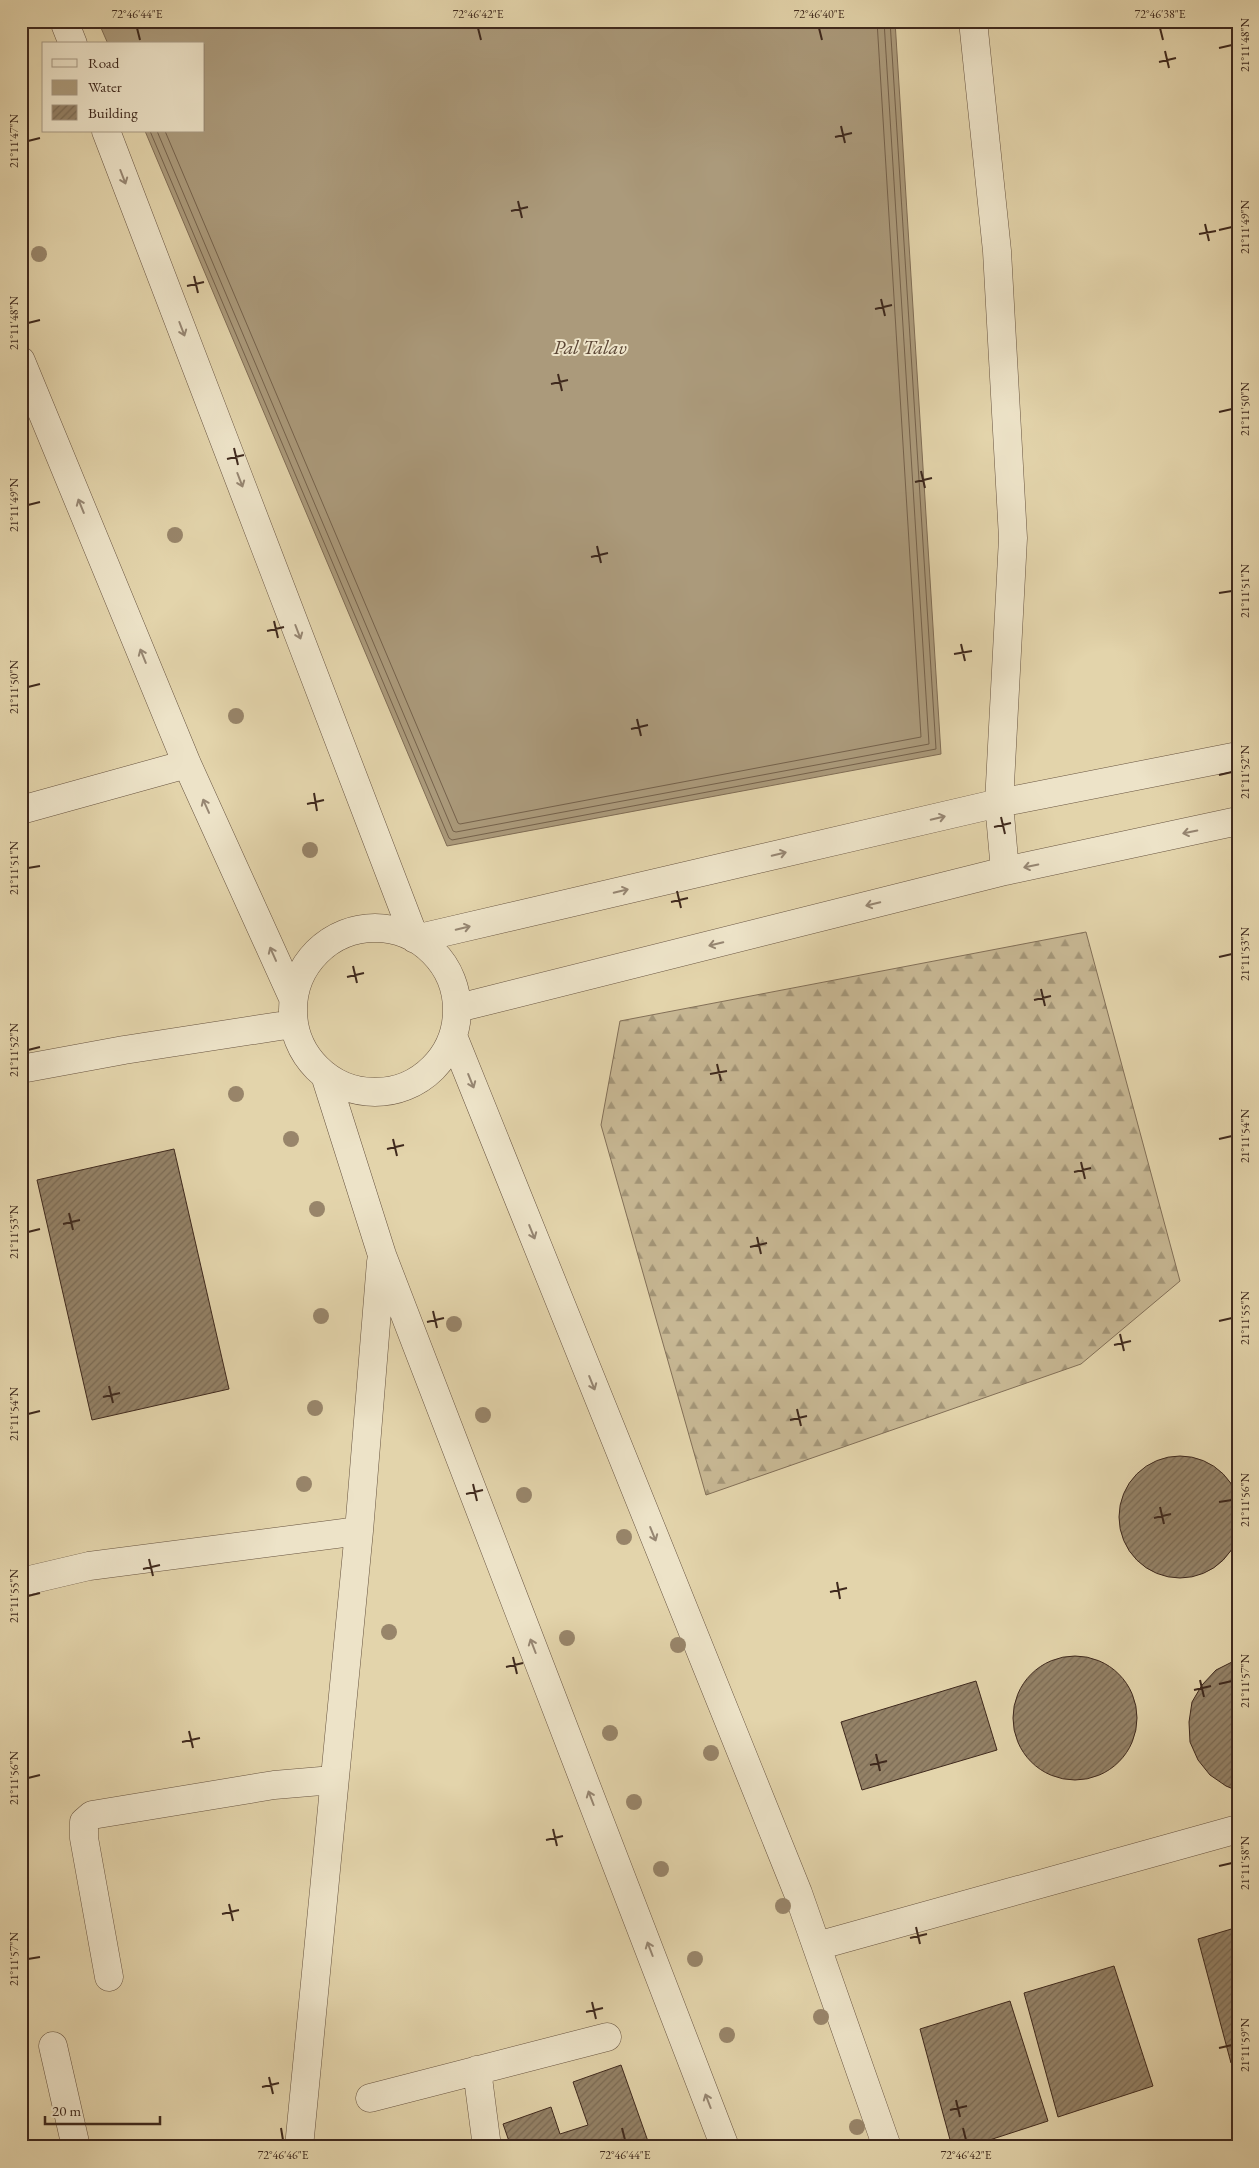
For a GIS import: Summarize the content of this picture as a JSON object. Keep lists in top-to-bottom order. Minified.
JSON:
{"water":["Pal Talav"],"legend":["Road","Water","Building"],"scale_bar":"20 m","coordinates":["72°46'44\"E","72°46'42\"E","72°46'40\"E","72°46'38\"E","21°11'48\"N","21°11'47\"N","21°11'49\"N","21°11'50\"N","21°11'51\"N","21°11'52\"N","21°11'53\"N","21°11'54\"N","21°11'55\"N","21°11'56\"N","21°11'57\"N","21°11'58\"N","21°11'59\"N","72°46'46\"E"]}
